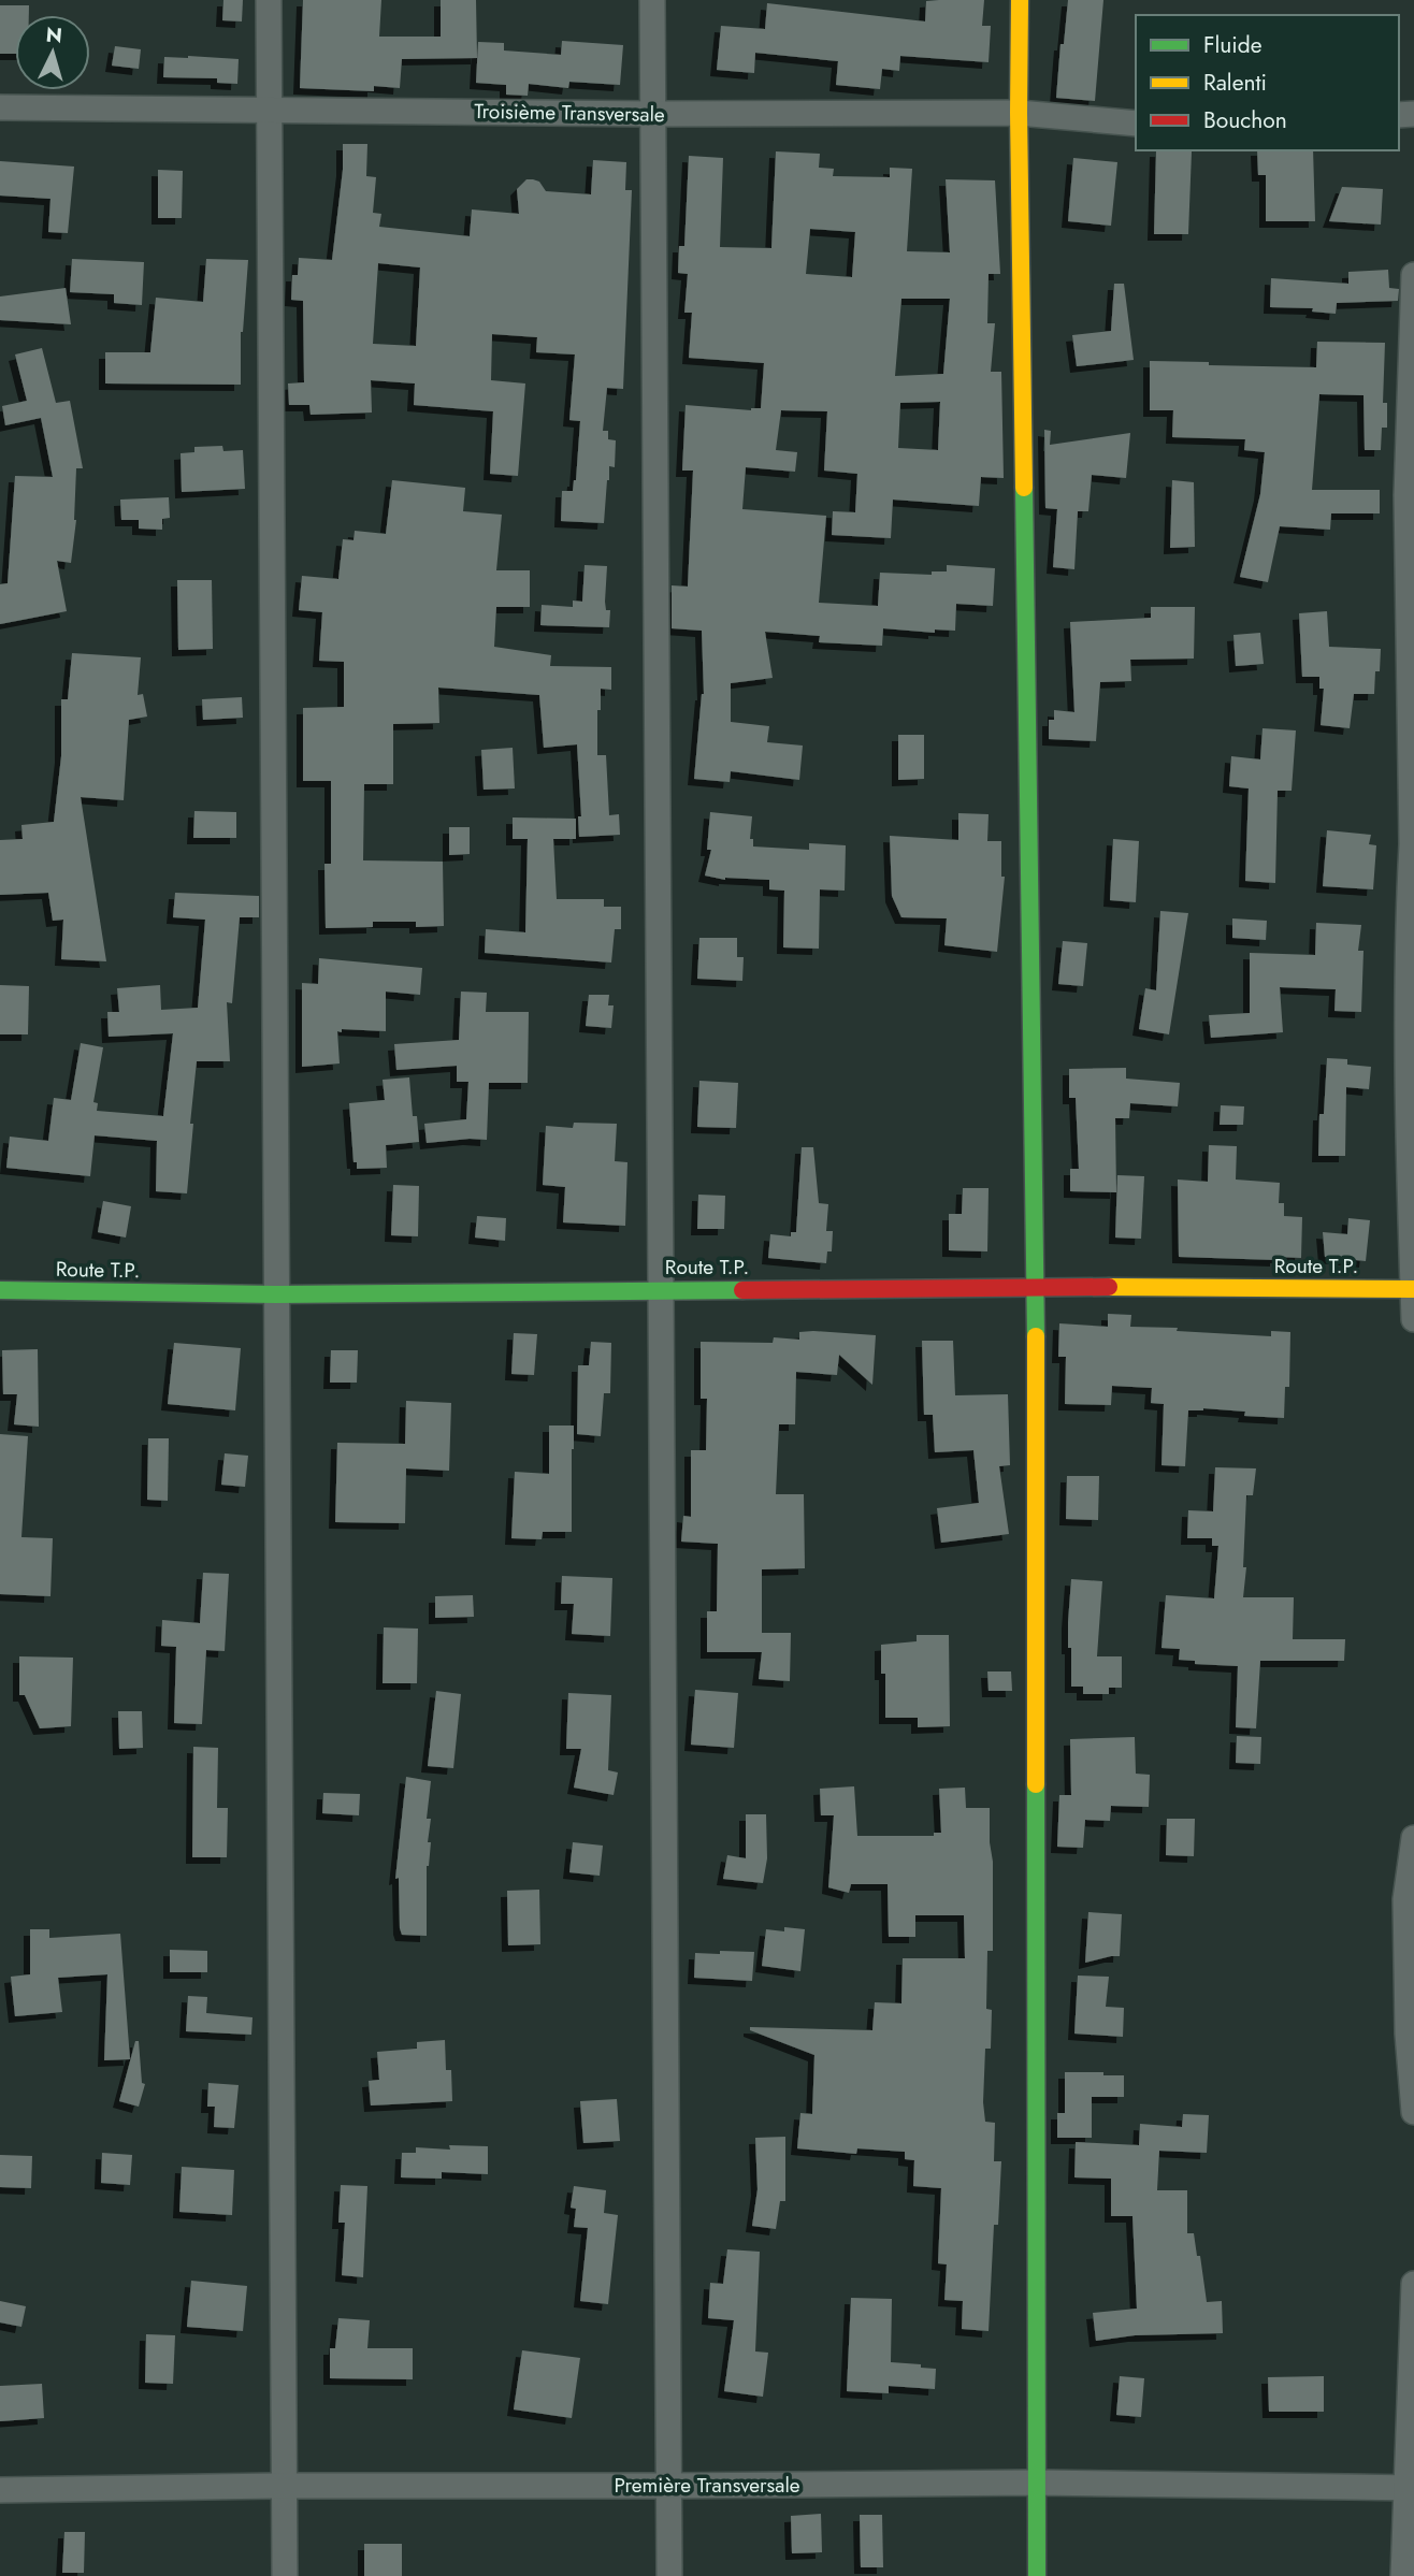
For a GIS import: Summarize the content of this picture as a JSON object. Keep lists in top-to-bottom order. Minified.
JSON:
{"streets":{"street":["Troisième Transversale","Route T.P.","Première Transversale"]},"legend":["Fluide","Ralenti","Bouchon"],"north":"top"}
